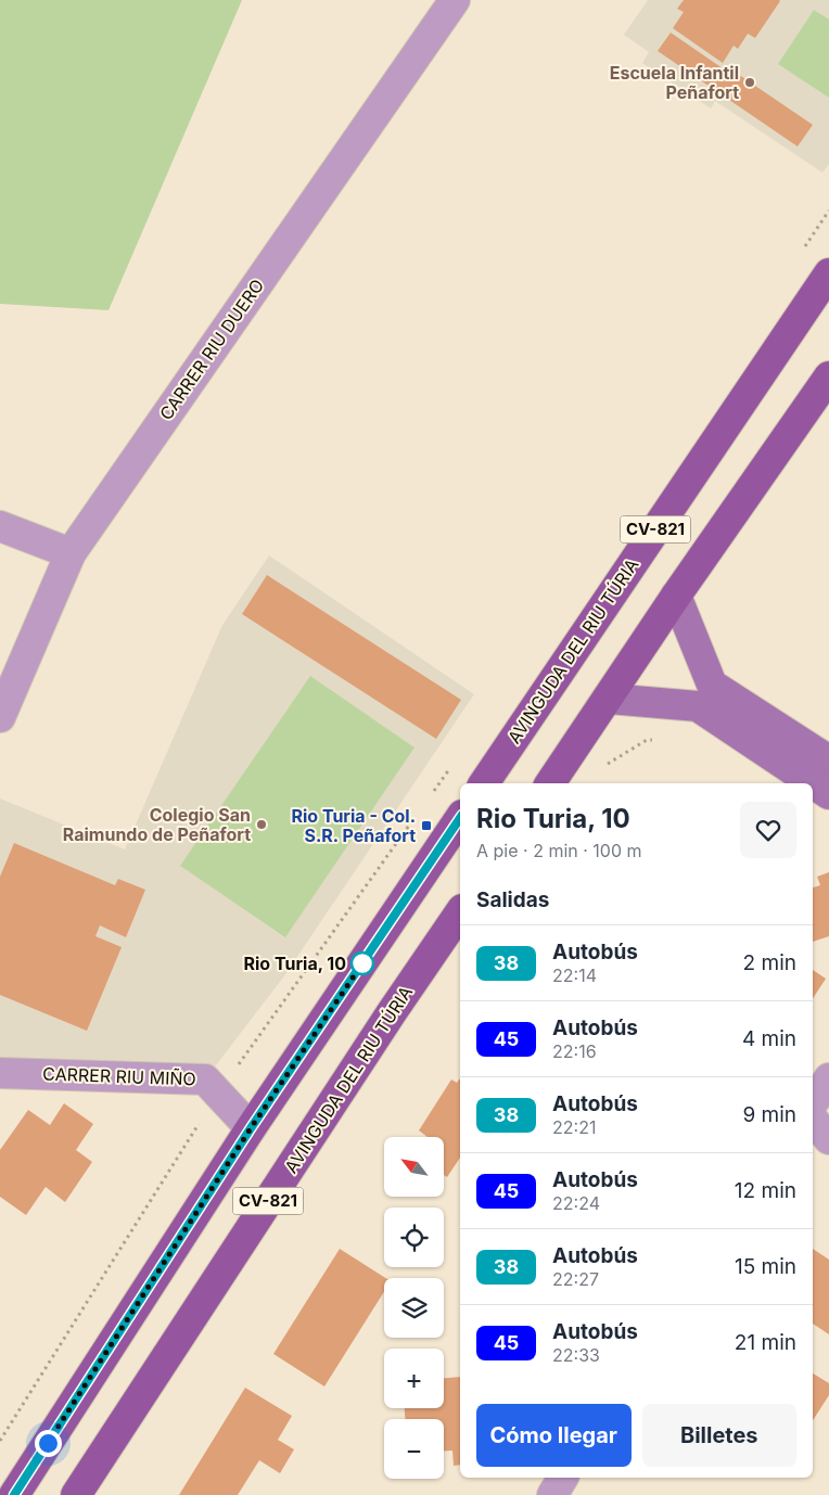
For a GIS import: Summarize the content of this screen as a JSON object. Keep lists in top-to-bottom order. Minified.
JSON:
{"streets":{"main road":["CV-821","AVINGUDA DEL RIU TÚRIA"],"street":["CARRER RIU DUERO","CARRER RIU MIÑO"]},"crossings":[["CV-821","CARRER RIU MIÑO"]],"places":{"other":["Escuela Infantil Peñafort","Colegio San Raimundo de Peñafort","Rio Turia, 10"],"transit":["Rio Turia - Col. S.R. Peñafort"]},"lines":["bus line 38"],"north":"top left","page":{"heading":[["Rio Turia, 10","A pie · 2 min · 100 m"],"Salidas"],"list":[{"mark":"38","name":"Autobús","note":"22:14","value":"2 min"},{"mark":"45","name":"Autobús","note":"22:16","value":"4 min"},{"mark":"38","name":"Autobús","note":"22:21","value":"9 min"},{"mark":"45","name":"Autobús","note":"22:24","value":"12 min"},{"mark":"38","name":"Autobús","note":"22:27","value":"15 min"},{"mark":"45","name":"Autobús","note":"22:33","value":"21 min"}],"map_buttons":["+","−"],"buttons":["Cómo llegar","Billetes"]}}
